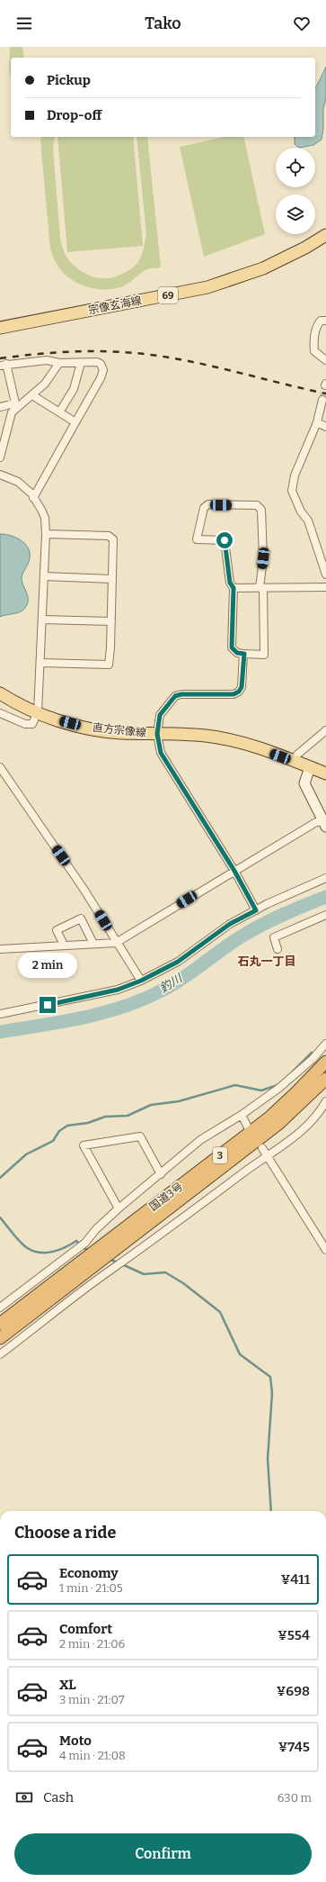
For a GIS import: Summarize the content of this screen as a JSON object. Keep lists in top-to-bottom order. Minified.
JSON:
{"streets":{"highway":["3","国道3号"],"main road":["69","宗像玄海線","直方宗像線"]},"districts":["石丸一丁目"],"water":["釣川"],"page":{"header":"Tako","banner":["Pickup","Drop-off"],"bubble":"2 min","heading":"Choose a ride","list":[{"name":"Economy","note":"1 min · 21:05","value":"¥411"},{"name":"Comfort","note":"2 min · 21:06","value":"¥554"},{"name":"XL","note":"3 min · 21:07","value":"¥698"},{"name":"Moto","note":"4 min · 21:08","value":"¥745"}],"pay":["Cash","630 m"],"buttons":"Confirm"}}
